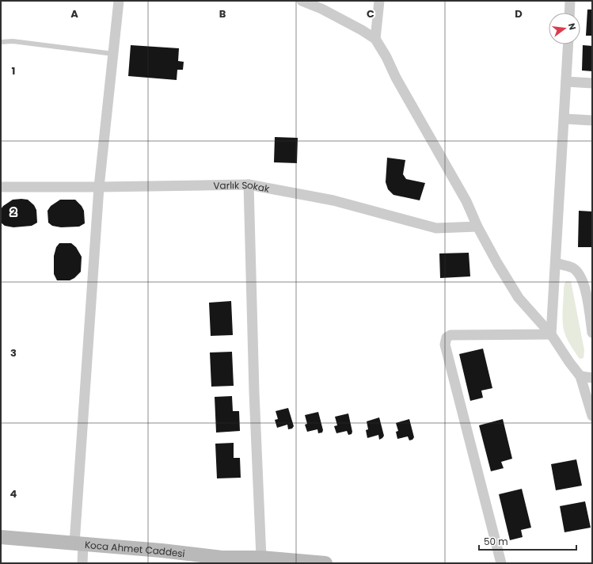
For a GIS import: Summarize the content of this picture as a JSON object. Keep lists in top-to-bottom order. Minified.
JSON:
{"streets":{"street":["Varlık Sokak","Koca Ahmet Caddesi"]},"scale_bar":"50 m","north":"right","grid":{"columns":["A","B","C","D"],"rows":["1","2","3","4"]}}
